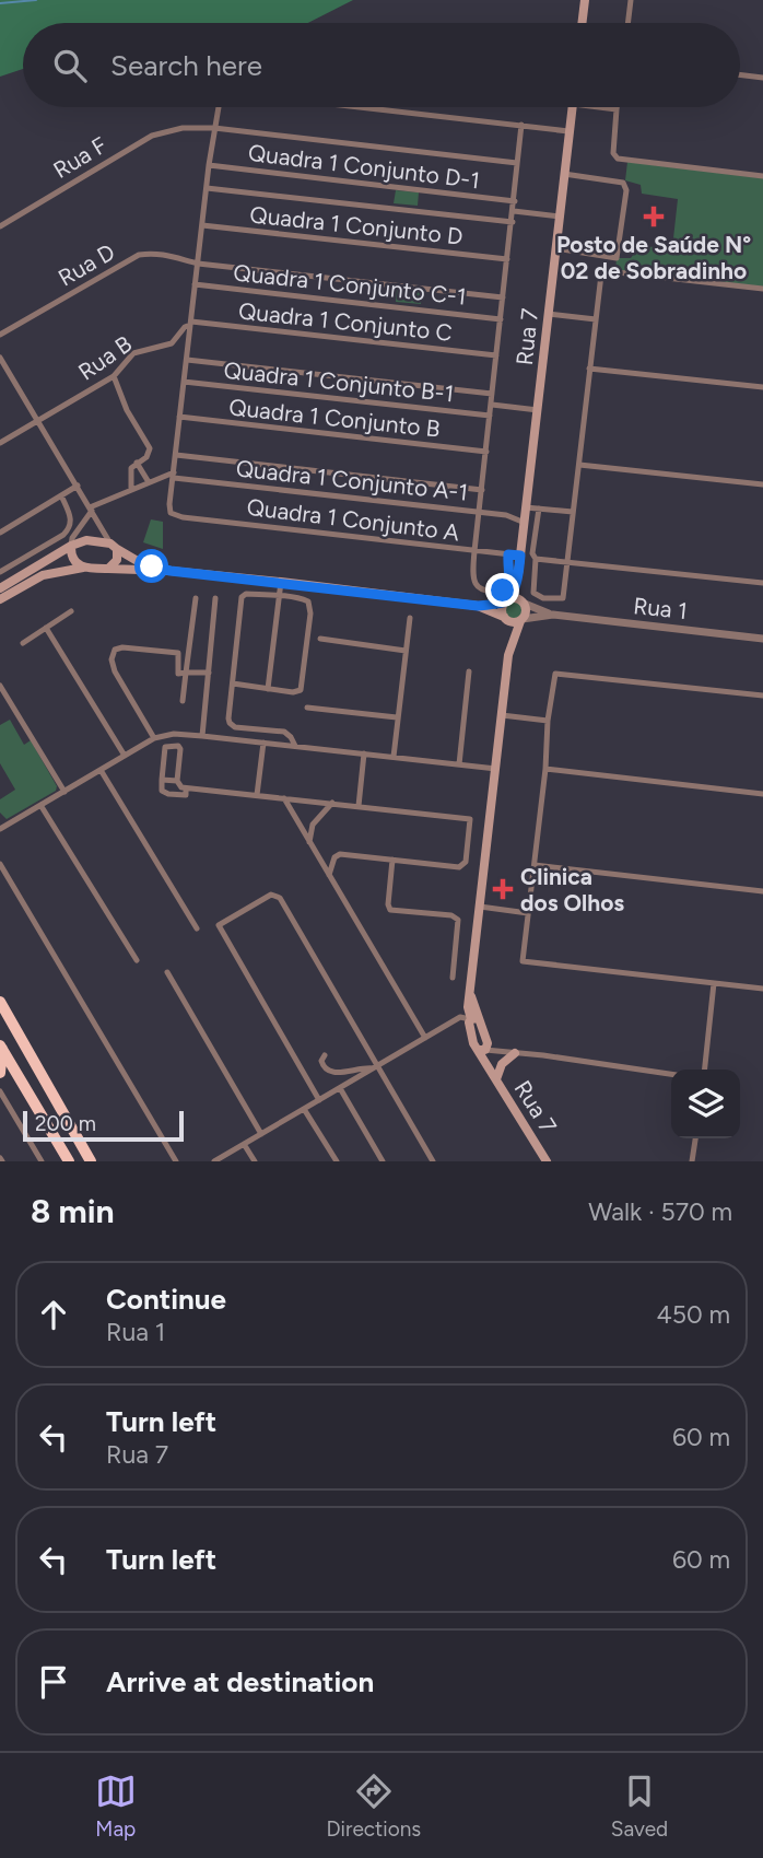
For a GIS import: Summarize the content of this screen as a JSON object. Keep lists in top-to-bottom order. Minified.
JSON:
{"streets":{"main road":["Rua 7"],"street":["Rua F","Quadra 1 Conjunto D-1","Quadra 1 Conjunto D","Rua D","Quadra 1 Conjunto C-1","Quadra 1 Conjunto C","Rua B","Quadra 1 Conjunto B-1","Quadra 1 Conjunto B","Quadra 1 Conjunto A-1","Quadra 1 Conjunto A","Rua 1"]},"crossings":[["Rua D","Quadra 1 Conjunto C-1"],["Quadra 1 Conjunto C","Rua B"],["Rua 7","Quadra 1 Conjunto A-1"],["Rua 7","Quadra 1 Conjunto A"],["Quadra 1 Conjunto A-1","Quadra 1 Conjunto A"]],"places":{"health":["Posto de Saúde N° 02 de Sobradinho","Clinica dos Olhos"]},"scale_bar":"200 m","page":{"search":"Search here","scale":"200 m","heading":["8 min","Walk · 570 m"],"list":[["Continue","Rua 1","450 m"],["Turn left","Rua 7","60 m"],["Turn left","60 m"],"Arrive at destination"],"nav":["Map","Directions","Saved"]}}
